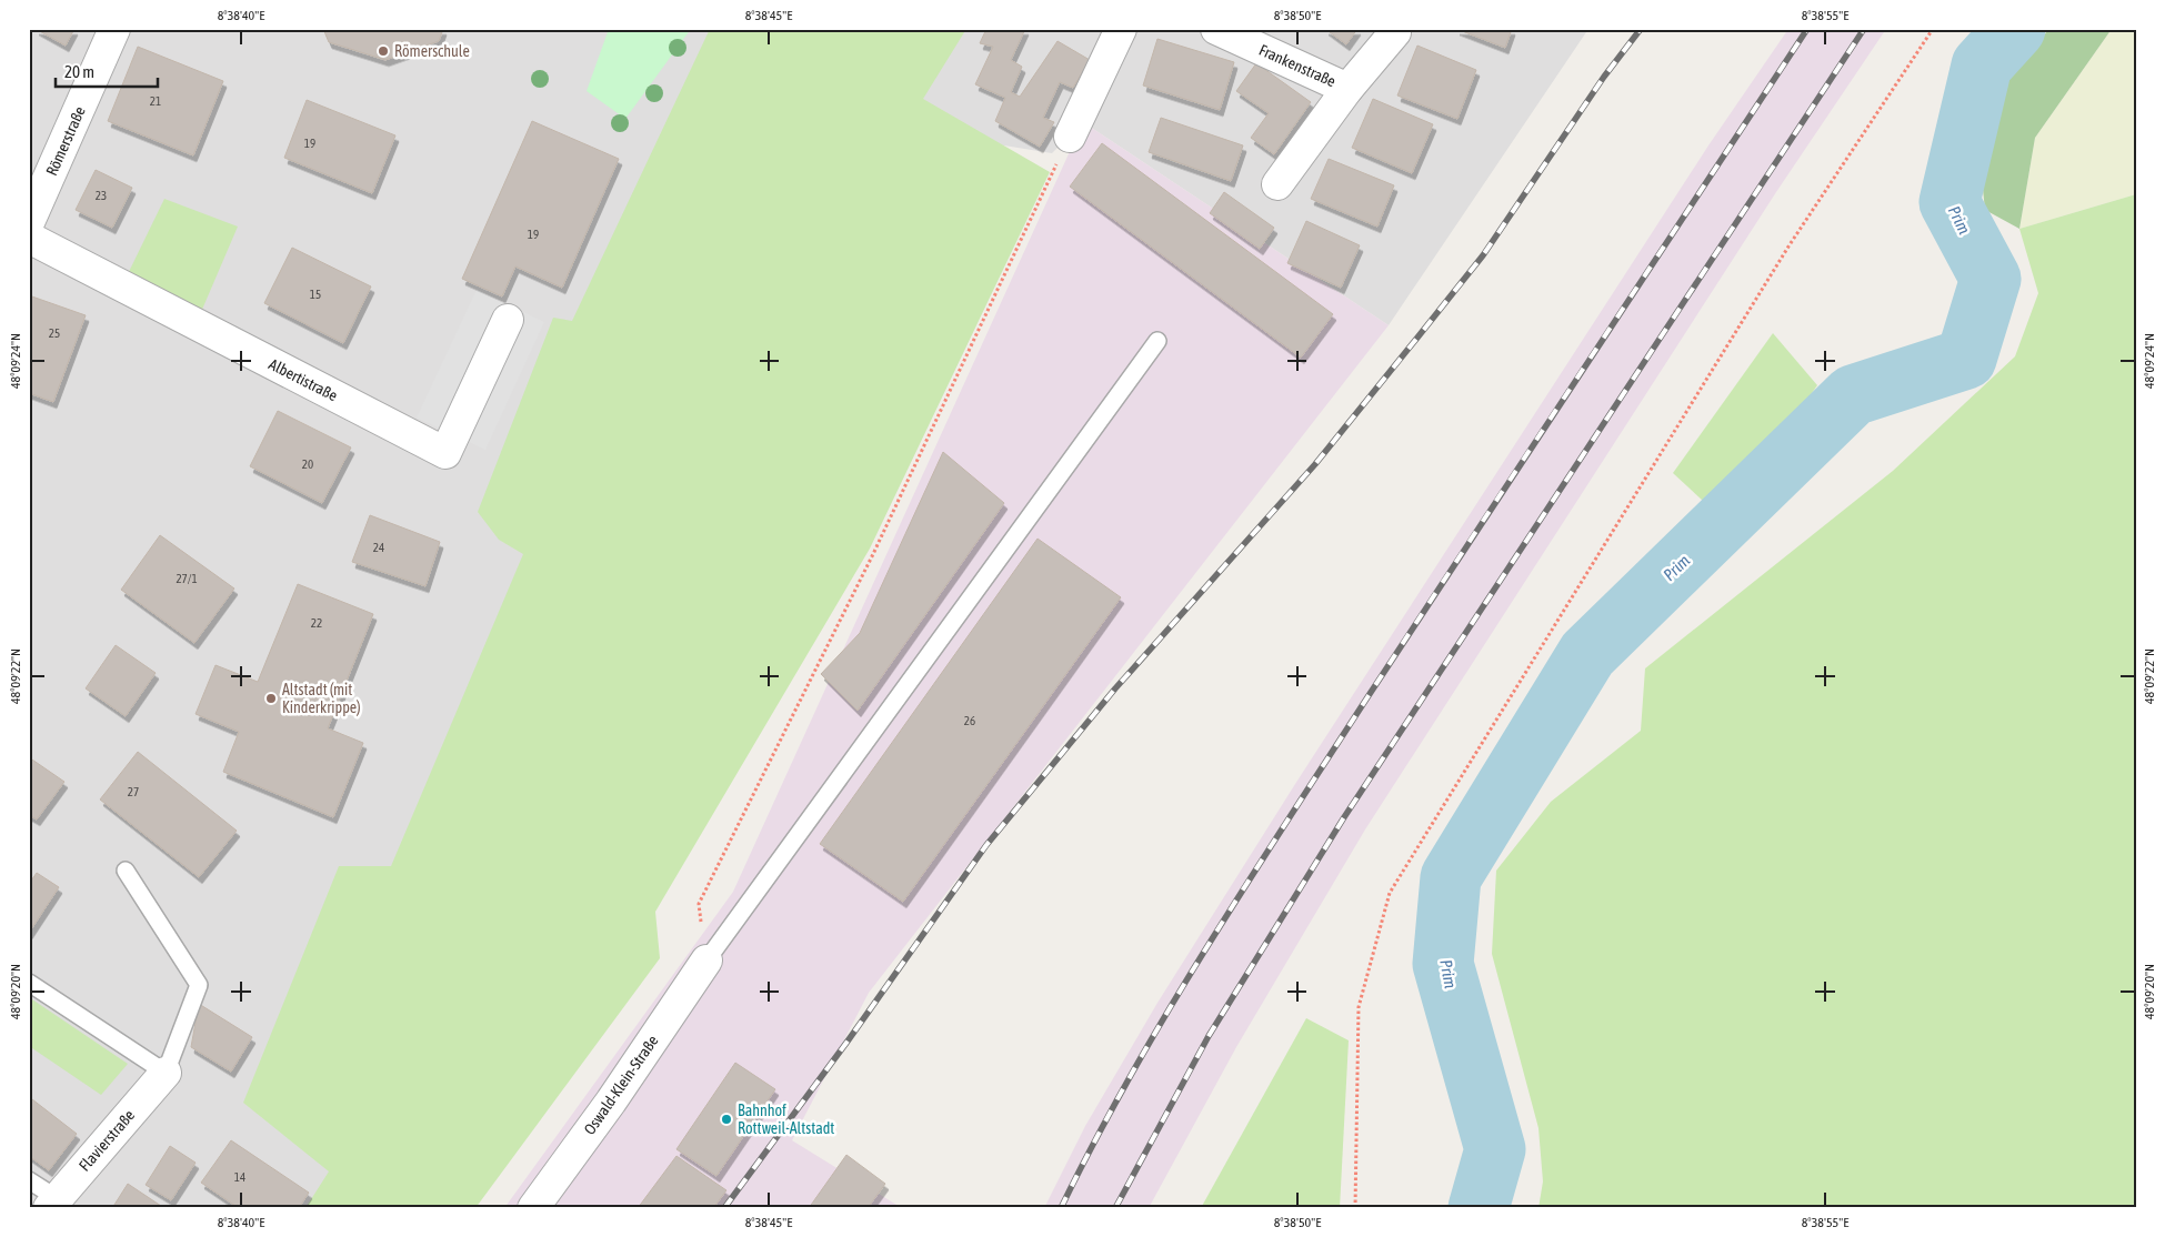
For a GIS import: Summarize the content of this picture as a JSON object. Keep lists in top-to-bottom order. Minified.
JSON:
{"streets":{"street":["Frankenstraße","Römerstraße","Albertistraße","Oswald-Klein-Straße","Flavierstraße"]},"water":["Prim"],"places":["Römerschule","Altstadt (mit Kinderkrippe)","Bahnhof Rottweil-Altstadt"],"house_numbers":["21","19","23","19","15","25","20","24","27/1","22","26","27","14"],"scale_bar":"20 m","coordinates":["8°38'40\"E","8°38'45\"E","8°38'50\"E","8°38'55\"E","48°09'24\"N","48°09'22\"N","48°09'20\"N"]}
